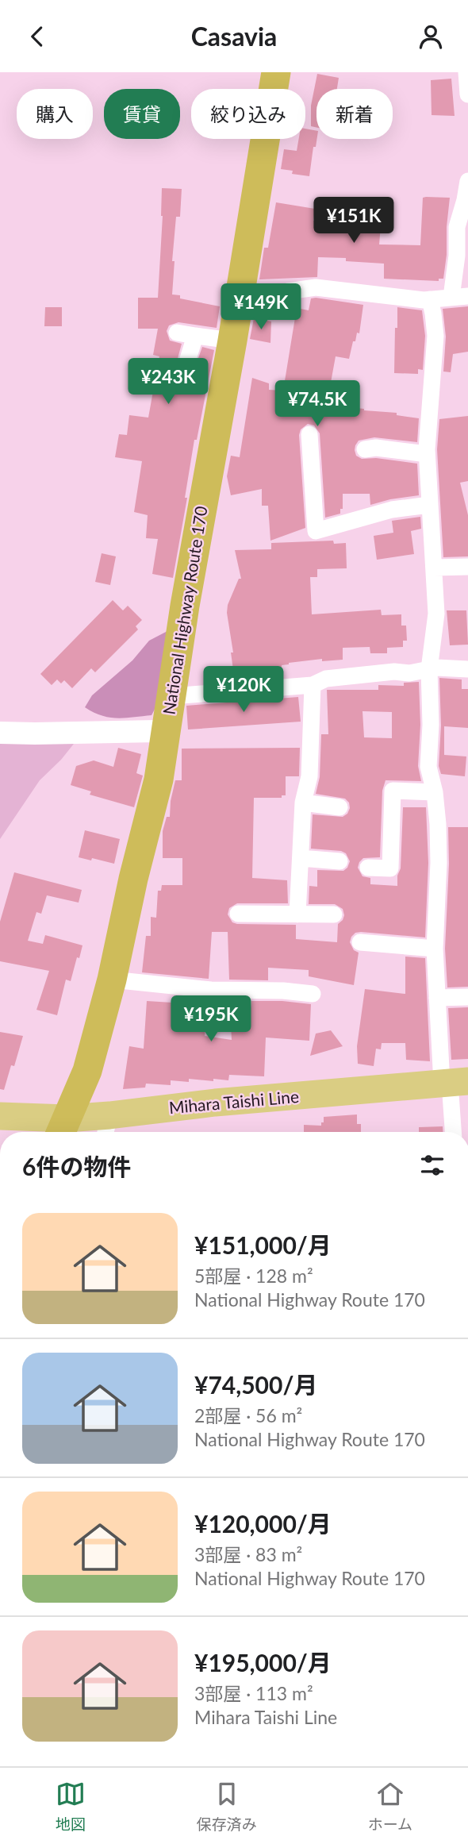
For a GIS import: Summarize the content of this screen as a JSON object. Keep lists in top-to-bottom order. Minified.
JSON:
{"streets":{"highway":["National Highway Route 170"],"main road":["Mihara Taishi Line"]},"crossings":[["National Highway Route 170","Mihara Taishi Line"]],"page":{"header":"Casavia","chip":["購入","賃貸","絞り込み","新着"],"price":["¥151K","¥149K","¥243K","¥74.5K","¥120K","¥195K"],"heading":"6件の物件","list":[{"name":"¥151,000/月","note":"5部屋 · 128 m² · National Highway Route 170"},{"name":"¥74,500/月","note":"2部屋 · 56 m² · National Highway Route 170"},{"name":"¥120,000/月","note":"3部屋 · 83 m² · National Highway Route 170"},{"name":"¥195,000/月","note":"3部屋 · 113 m² · Mihara Taishi Line"}],"tabs":["地図","保存済み","ホーム"]}}
